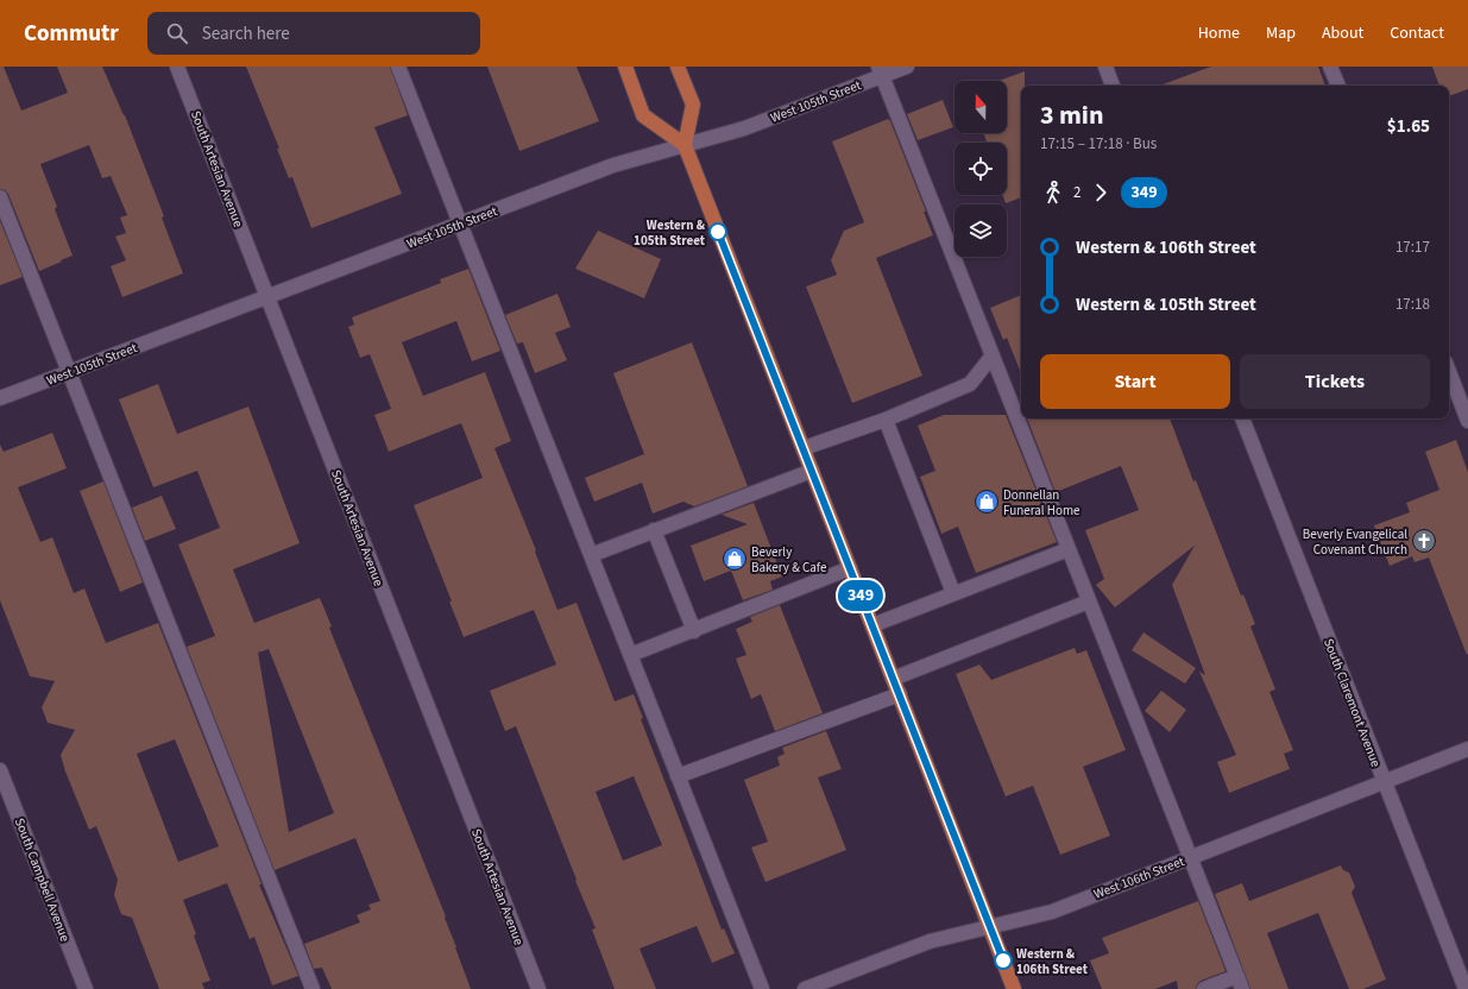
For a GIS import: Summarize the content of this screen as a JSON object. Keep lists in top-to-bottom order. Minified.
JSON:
{"streets":{"street":["West 105th Street","South Artesian Avenue","South Claremont Avenue","West 106th Street","South Campbell Avenue"]},"crossings":[["West 105th Street","South Artesian Avenue"],["South Claremont Avenue","West 106th Street"]],"places":{"other":["Western & 105th Street","Western & 106th Street"],"shop":["Donnellan Funeral Home","Beverly Bakery & Cafe"],"church":["Beverly Evangelical Covenant Church"]},"lines":["bus line 349"],"north":"top","page":{"header":"Commutr","search":"Search here","nav":["Home","Map","About","Contact"],"on_map":"349","heading":["3 min","17:15 – 17:18 · Bus","$1.65"],"legs":["2","349"],"list":[{"name":"Western & 106th Street","value":"17:17"},{"name":"Western & 105th Street","value":"17:18"}],"buttons":["Start","Tickets"]}}
